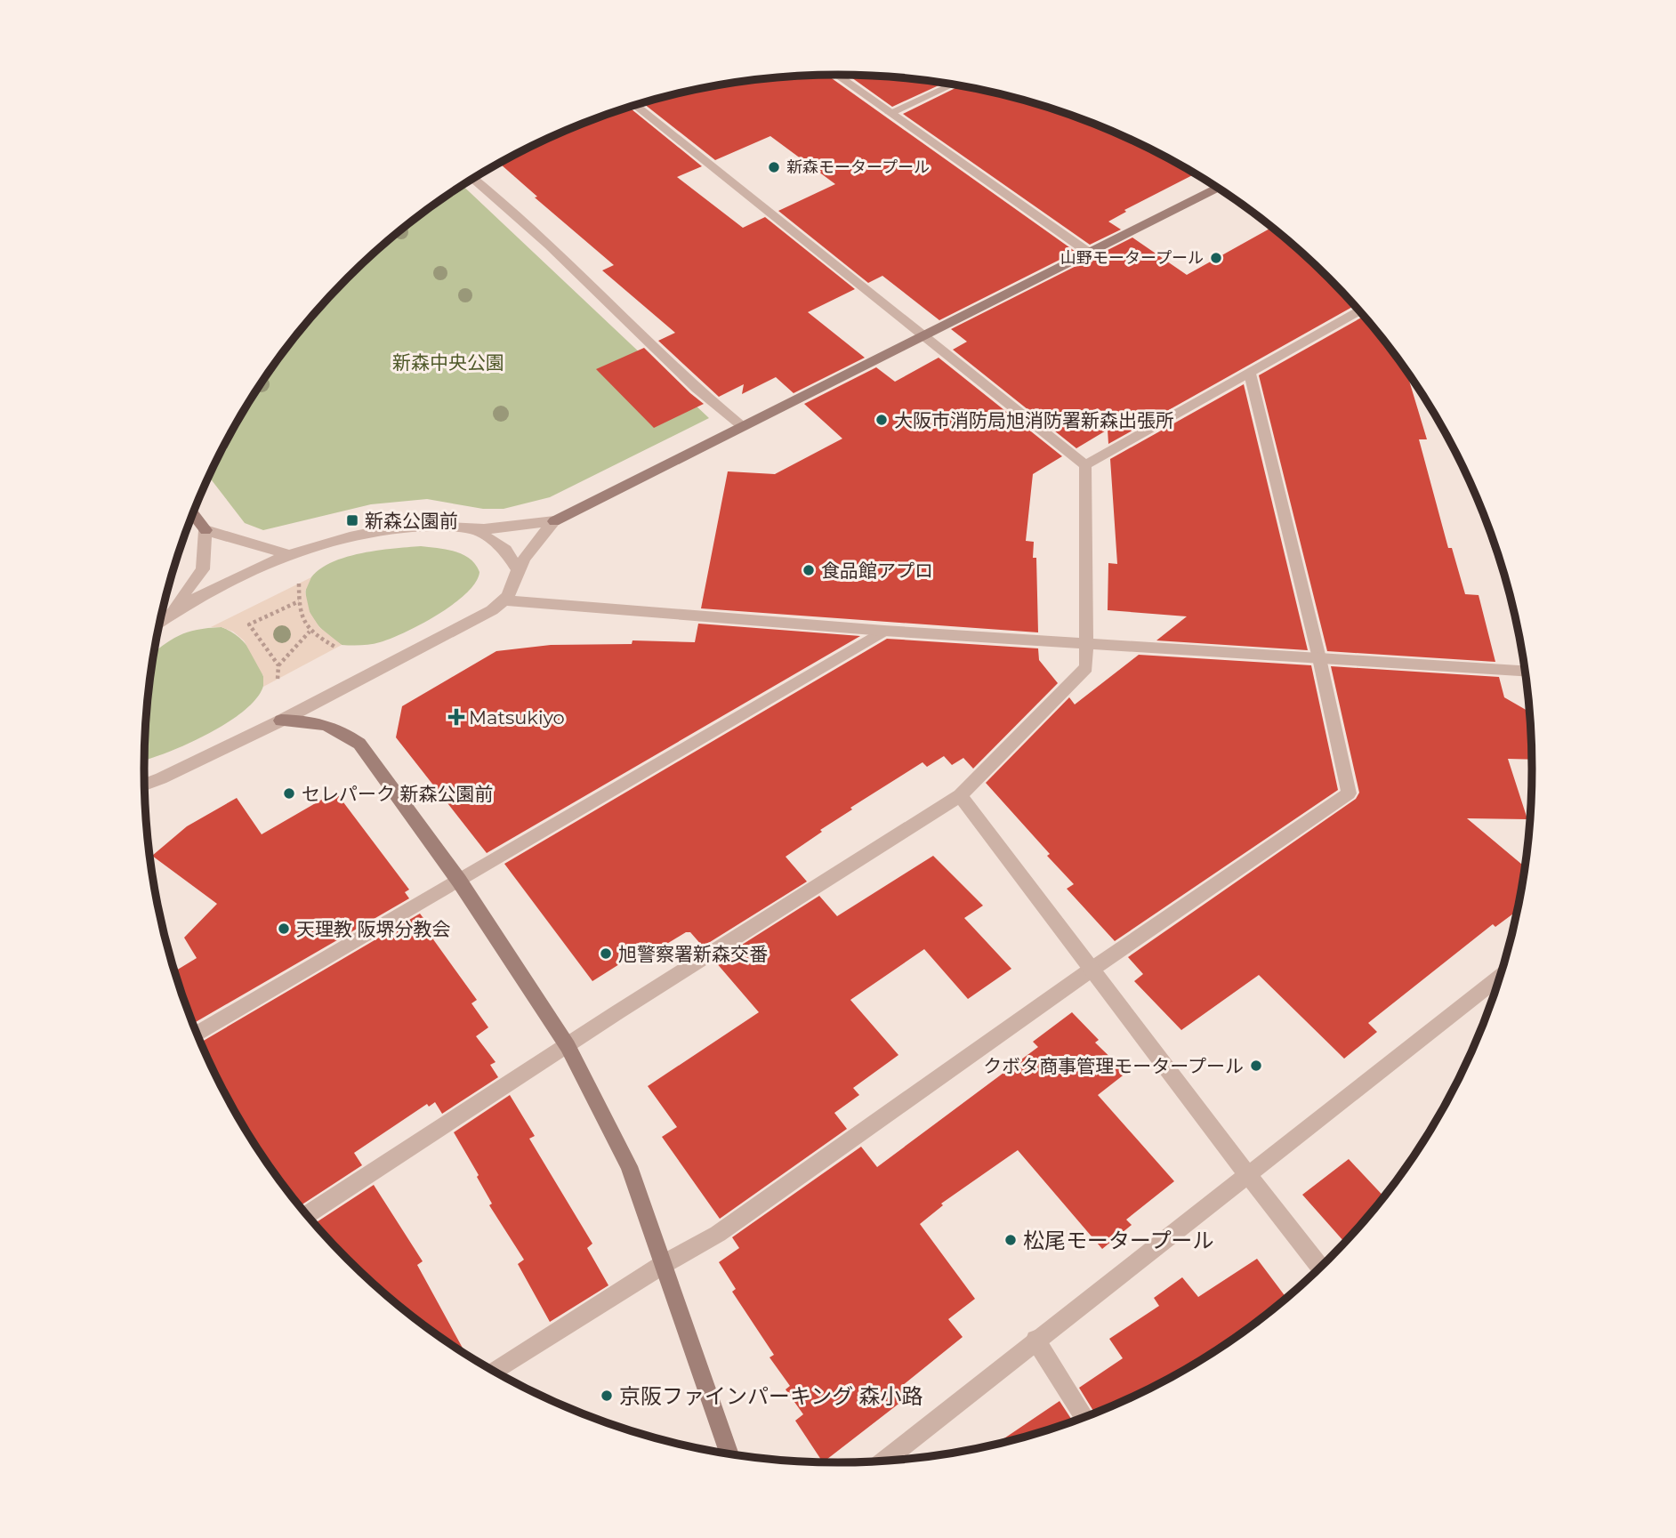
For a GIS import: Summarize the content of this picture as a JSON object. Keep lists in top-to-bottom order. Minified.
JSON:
{"parks":["新森中央公園"],"places":{"other":["新森モータープール","山野モータープール","大阪市消防局旭消防署新森出張所","食品館アプロ","セレパーク 新森公園前","天理教 阪堺分教会","旭警察署新森交番","クボタ商事管理モータープール","松尾モータープール","京阪ファインパーキング 森小路"],"transit":["新森公園前"],"health":["Matsukiyo"]}}
